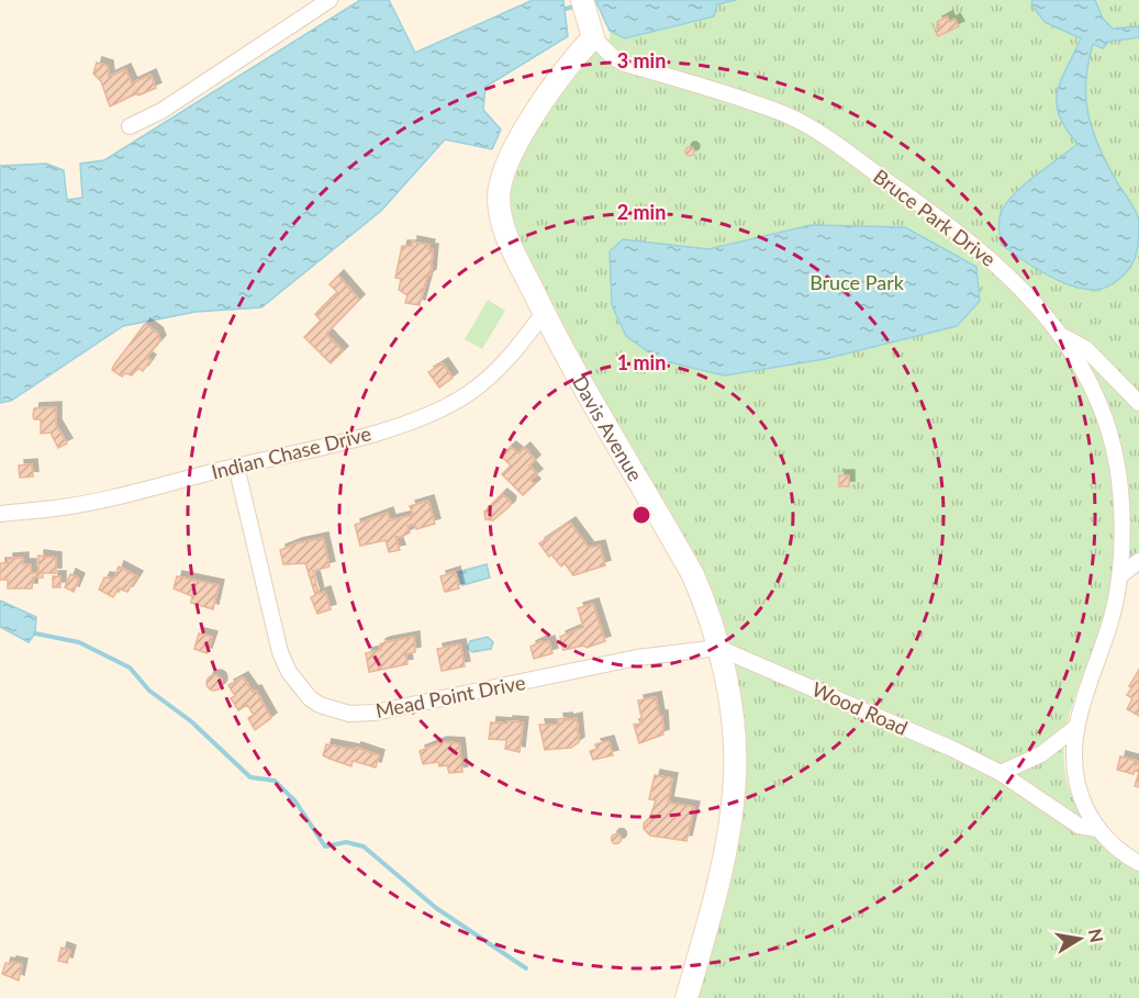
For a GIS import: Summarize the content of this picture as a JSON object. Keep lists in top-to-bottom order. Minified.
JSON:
{"streets":{"main road":["Davis Avenue"],"street":["Bruce Park Drive","Indian Chase Drive","Mead Point Drive","Wood Road"]},"crossings":[["Bruce Park Drive","Davis Avenue"],["Bruce Park Drive","Wood Road"],["Davis Avenue","Indian Chase Drive"],["Davis Avenue","Mead Point Drive"],["Davis Avenue","Wood Road"],["Indian Chase Drive","Mead Point Drive"],["Mead Point Drive","Wood Road"]],"parks":["Bruce Park"],"north":"right","rings":["3 min","2 min","1 min"]}
